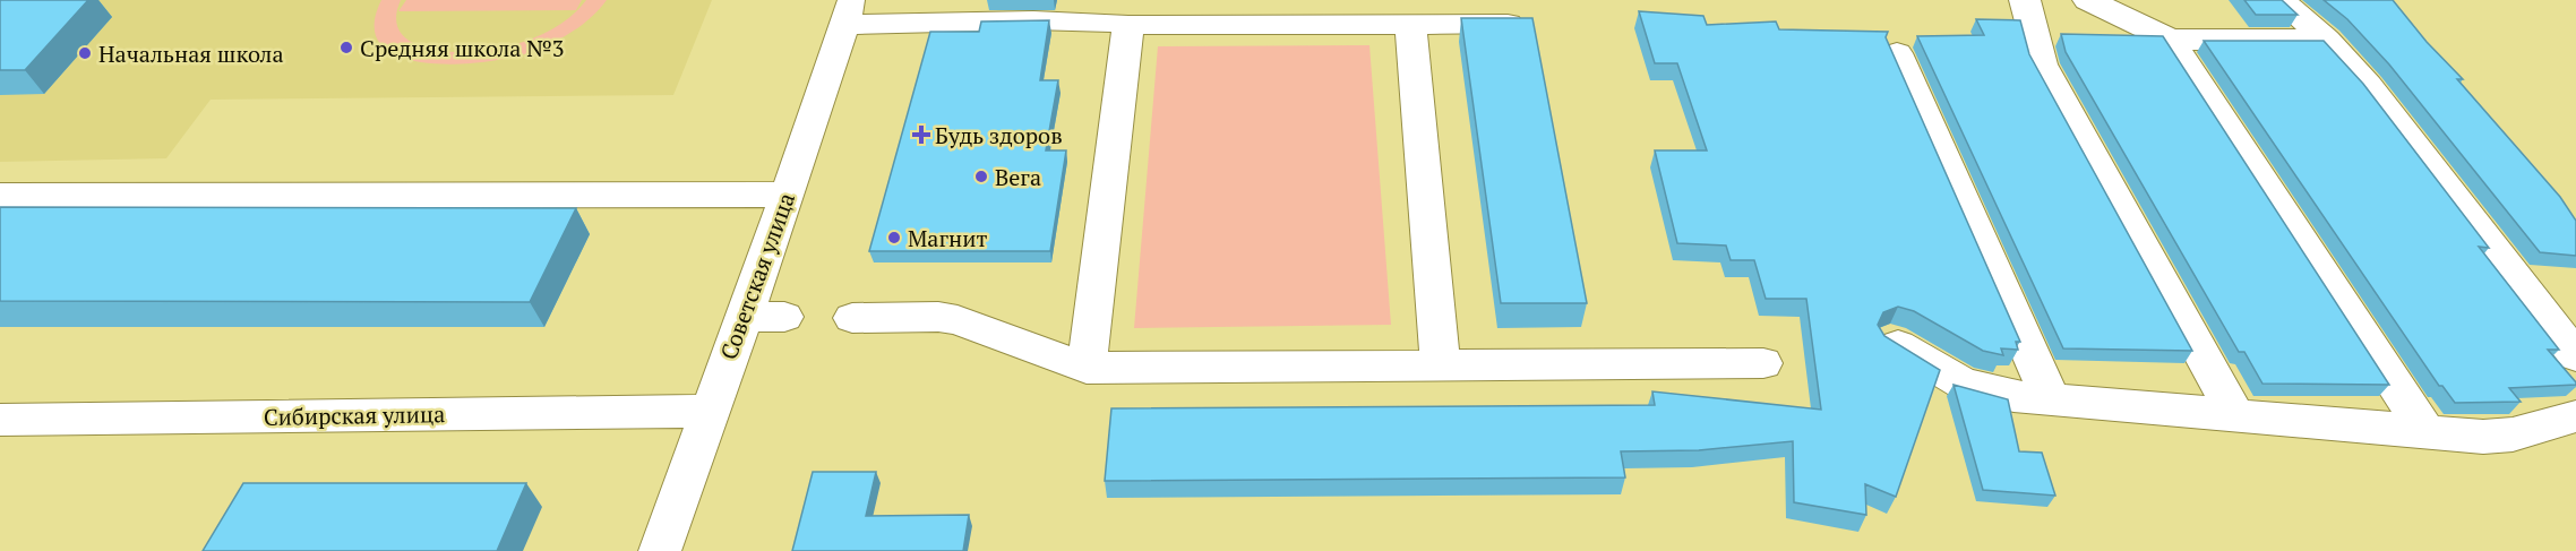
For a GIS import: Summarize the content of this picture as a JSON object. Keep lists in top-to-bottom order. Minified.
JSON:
{"streets":{"street":["Советская улица","Сибирская улица"]},"crossings":[["Советская улица","Сибирская улица"]],"places":{"other":["Средняя школа №3","Начальная школа","Вега","Магнит"],"health":["Будь здоров"]}}
